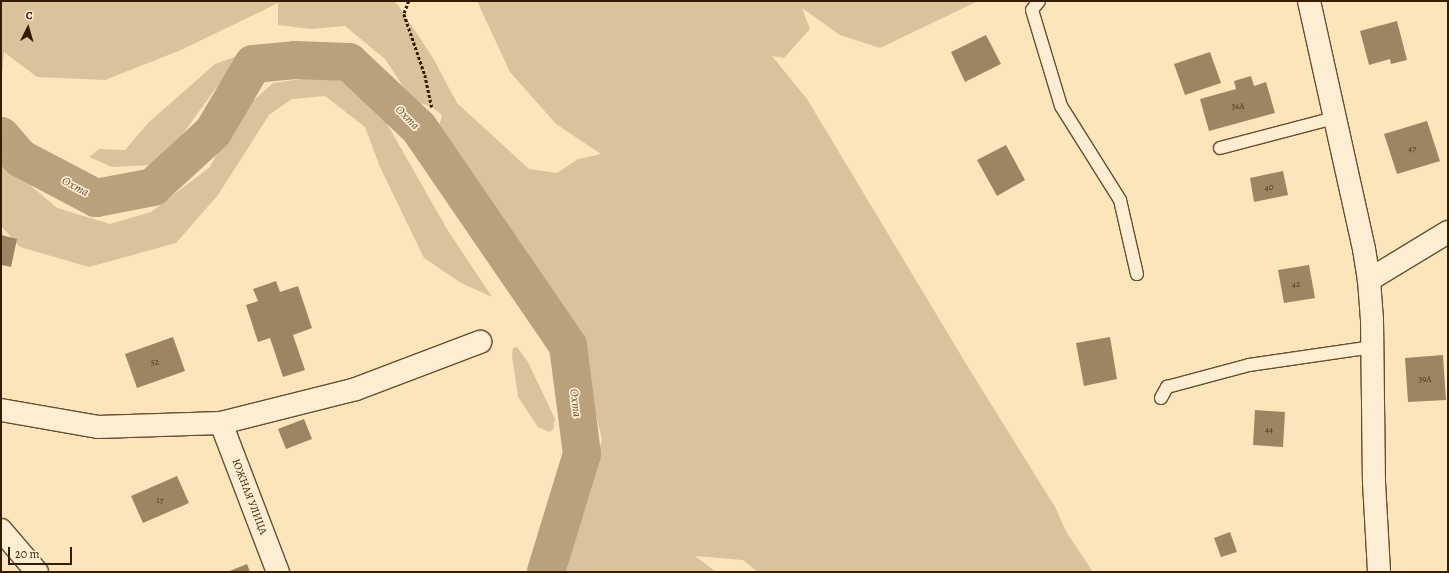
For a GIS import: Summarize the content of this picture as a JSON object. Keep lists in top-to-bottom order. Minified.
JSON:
{"streets":{"street":["ЮЖНАЯ УЛИЦА"]},"water":["Охта"],"house_numbers":["36А","47","40","42","52","39А","44","17"],"scale_bar":"20 m","north":"top"}
